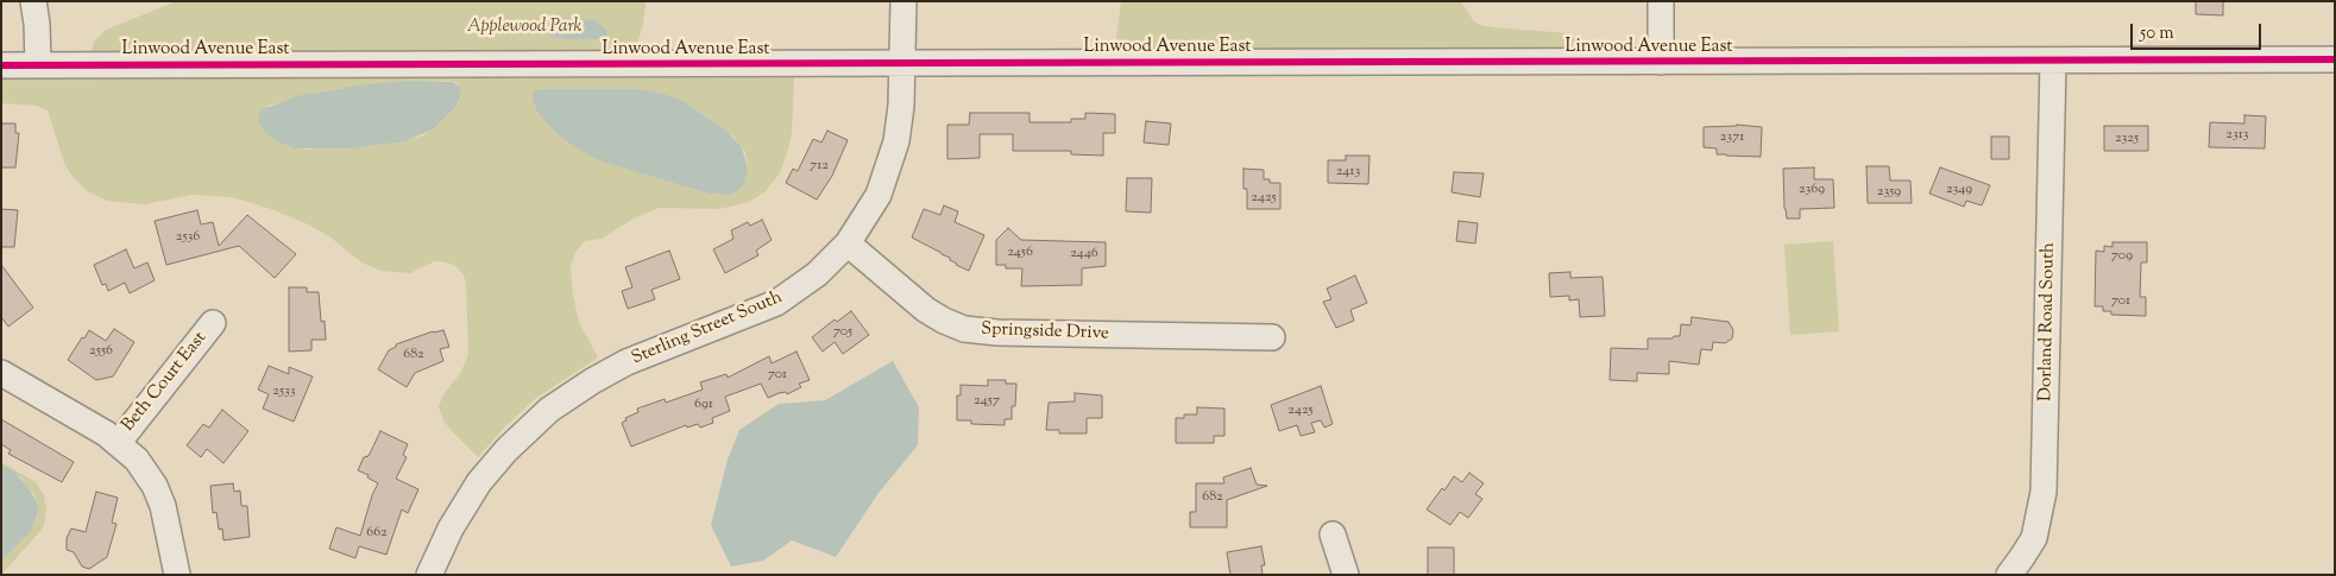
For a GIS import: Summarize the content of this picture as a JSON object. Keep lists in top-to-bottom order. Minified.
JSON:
{"streets":{"street":["Linwood Avenue East","Dorland Road South","Sterling Street South","Springside Drive","Beth Court East"]},"crossings":[["Linwood Avenue East","Dorland Road South"],["Linwood Avenue East","Sterling Street South"],["Sterling Street South","Springside Drive"]],"parks":["Applewood Park"],"house_numbers":["2313","2371","2325","712","2413","2369","2349","2359","2425","2536","2456","2446","709","701","705","2556","682","701","2533","2457","691","2425","682","662"],"scale_bar":"50 m"}
